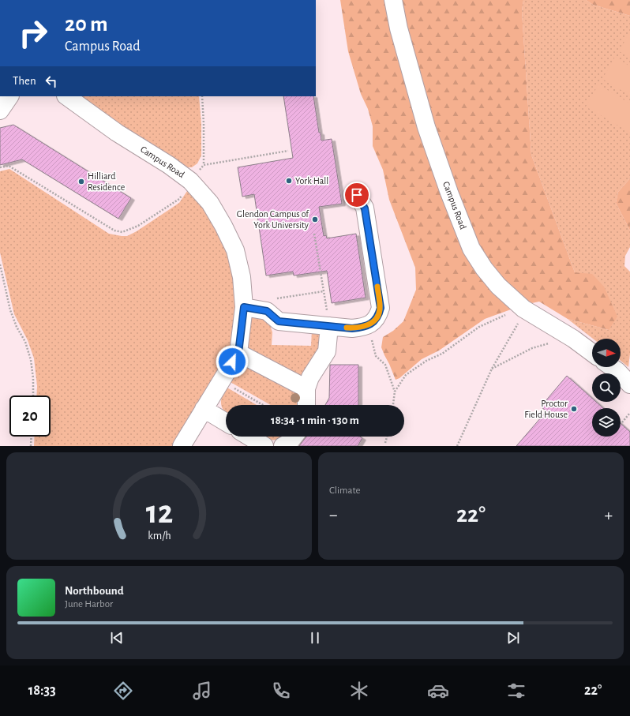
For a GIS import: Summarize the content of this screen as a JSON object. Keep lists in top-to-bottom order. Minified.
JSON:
{"streets":{"lane":["Campus Road"]},"places":["York Hall","Hilliard Residence","Glendon Campus of York University","Proctor Field House"],"north":"right","page":{"turn":["20 m","Campus Road"],"then":"Then","limit":"20","trip":"18:34 · 1 min · 130 m","tile":"Climate","heat":["−","22°","+"],"song":["Northbound","June Harbor"],"tabs":["18:33","22°"],"gauge":["12","km/h"]}}
